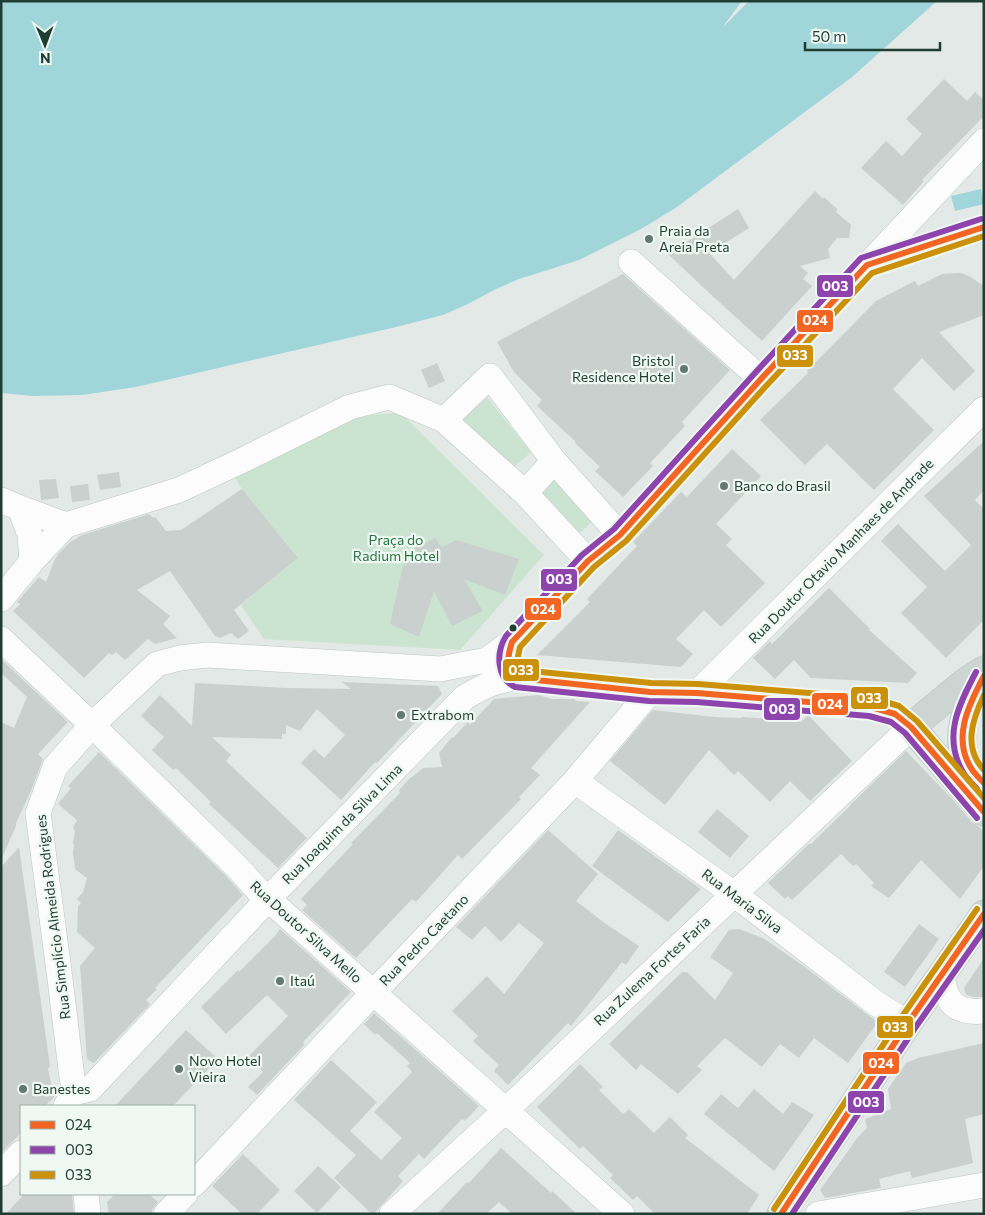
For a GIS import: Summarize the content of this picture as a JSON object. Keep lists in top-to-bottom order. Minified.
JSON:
{"streets":{"street":["Rua Doutor Otavio Manhaes de Andrade","Rua Joaquim da Silva Lima","Rua Maria Silva","Rua Simplício Almeida Rodrigues","Rua Doutor Silva Mello","Rua Pedro Caetano","Rua Zulema Fortes Faria"]},"crossings":[["Rua Doutor Otavio Manhaes de Andrade","Rua Joaquim da Silva Lima"],["Rua Joaquim da Silva Lima","Rua Simplício Almeida Rodrigues"],["Rua Joaquim da Silva Lima","Rua Doutor Silva Mello"],["Rua Joaquim da Silva Lima","Rua Pedro Caetano"],["Rua Joaquim da Silva Lima","Rua Zulema Fortes Faria"],["Rua Maria Silva","Rua Pedro Caetano"],["Rua Maria Silva","Rua Zulema Fortes Faria"],["Rua Simplício Almeida Rodrigues","Rua Doutor Silva Mello"],["Rua Doutor Silva Mello","Rua Pedro Caetano"],["Rua Doutor Silva Mello","Rua Zulema Fortes Faria"]],"parks":["Praça do Radium Hotel"],"places":["Praia da Areia Preta","Bristol Residence Hotel","Banco do Brasil","Extrabom","Itaú","Novo Hotel Vieira","Banestes"],"lines":["transit line 003","transit line 024","transit line 033"],"legend":["024","003","033"],"scale_bar":"50 m","north":"bottom"}
